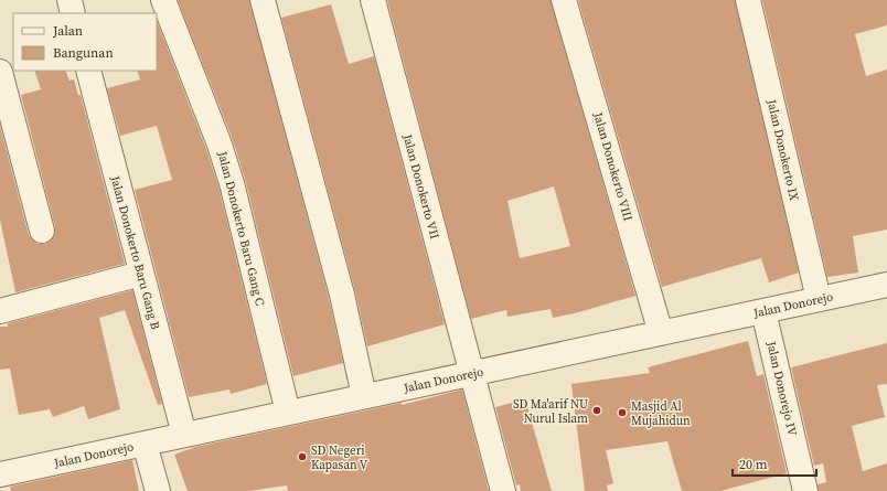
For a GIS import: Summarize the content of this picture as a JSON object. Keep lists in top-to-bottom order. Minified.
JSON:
{"streets":{"street":["Jalan Donokerto IX","Jalan Donokerto VIII","Jalan Donokerto VII","Jalan Donokerto Baru Gang C","Jalan Donokerto Baru Gang B","Jalan Donorejo","Jalan Donorejo IV"]},"crossings":[["Jalan Donokerto IX","Jalan Donorejo"],["Jalan Donokerto VIII","Jalan Donorejo"],["Jalan Donokerto VII","Jalan Donorejo"],["Jalan Donokerto Baru Gang C","Jalan Donorejo"],["Jalan Donokerto Baru Gang B","Jalan Donorejo"],["Jalan Donorejo","Jalan Donorejo IV"]],"places":["SD Ma'arif NU Nurul Islam","Masjid Al Mujahidun","SD Negeri Kapasan V"],"legend":["Jalan","Bangunan"],"scale_bar":"20 m"}
